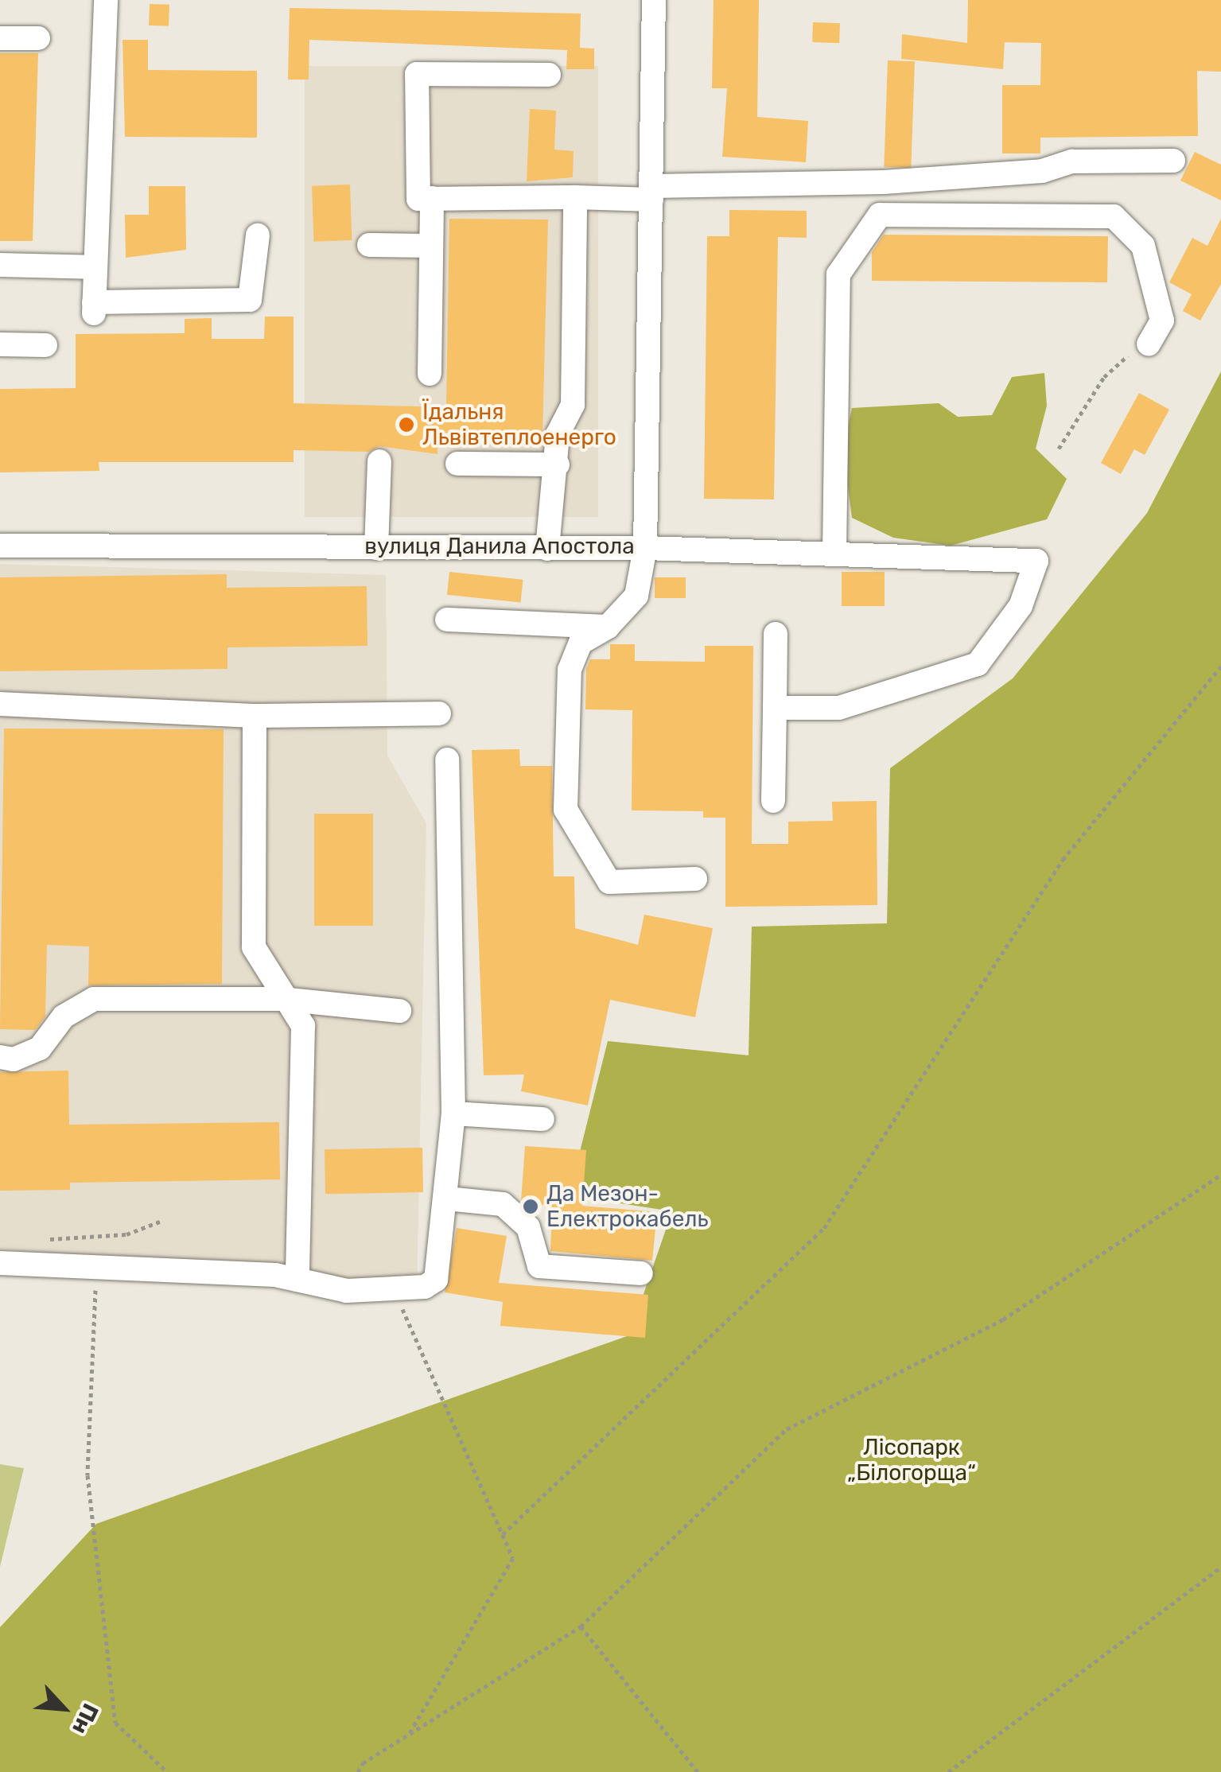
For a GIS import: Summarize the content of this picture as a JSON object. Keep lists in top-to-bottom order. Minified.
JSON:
{"streets":{"street":["вулиця Данила Апостола"]},"parks":["Лісопарк „Білогорща“"],"places":["Їдальня Львівтеплоенерго","Да Мезон- Електрокабель"],"north":"bottom right"}
